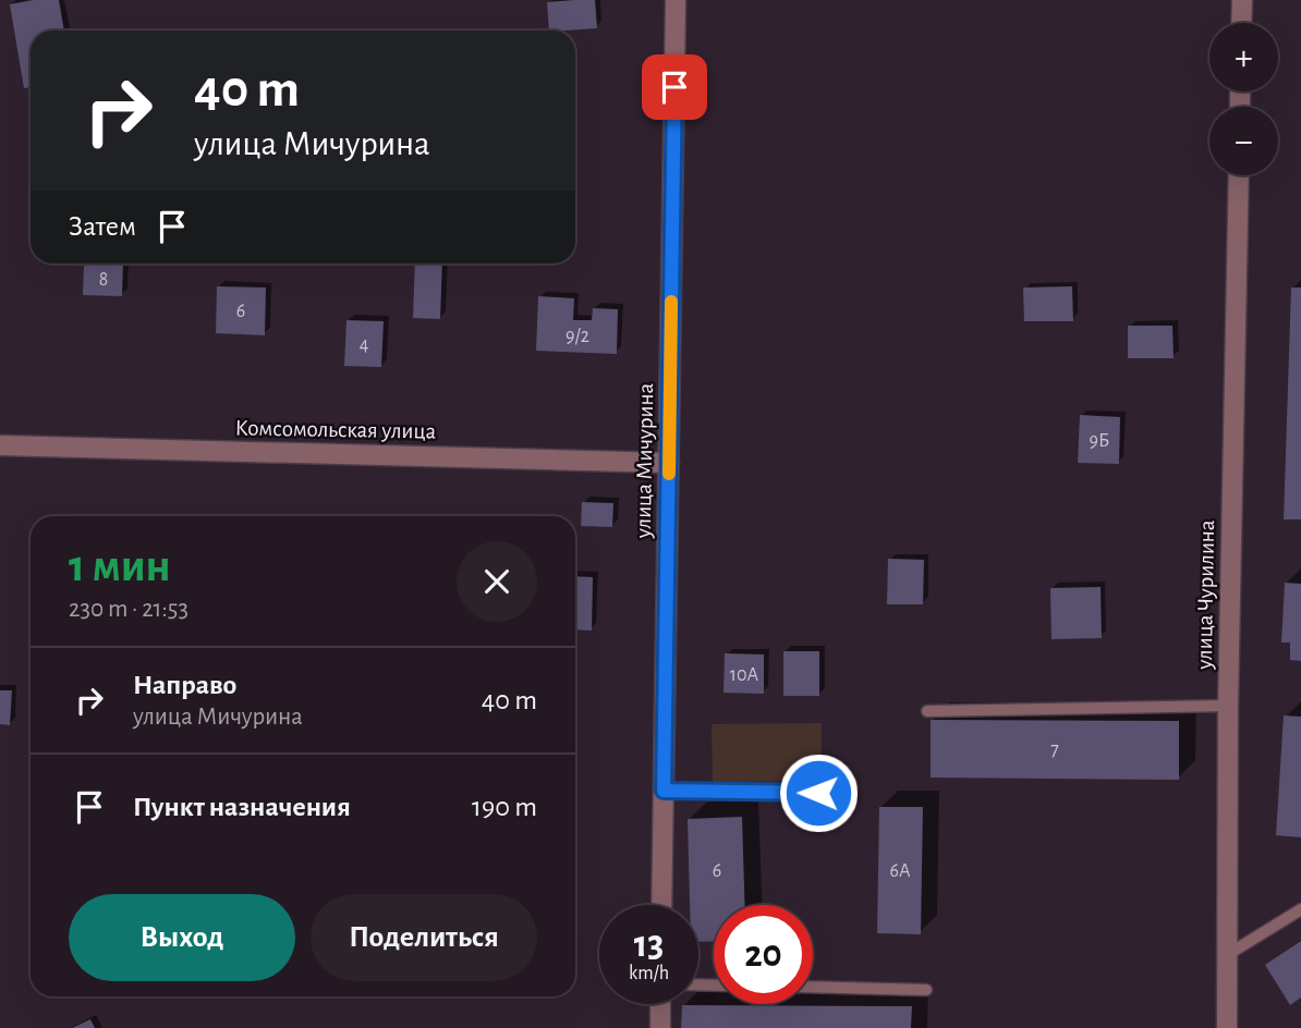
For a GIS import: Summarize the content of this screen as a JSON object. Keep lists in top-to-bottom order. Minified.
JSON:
{"streets":{"street":["Комсомольская улица","улица Мичурина","улица Чурилина"]},"crossings":[["Комсомольская улица","улица Мичурина"]],"house_numbers":["8","6","9/2","4","9Б","10А","7","6","6А"],"page":{"map_buttons":["+","−"],"turn":["40 m","улица Мичурина"],"then":"Затем","heading":["1 мин","230 m · 21:53"],"list":[{"name":"Направо","note":"улица Мичурина","value":"40 m"},{"name":"Пункт назначения","value":"190 m"}],"buttons":["Выход","Поделиться"],"speed":"13 km/h","limit":"20"}}
